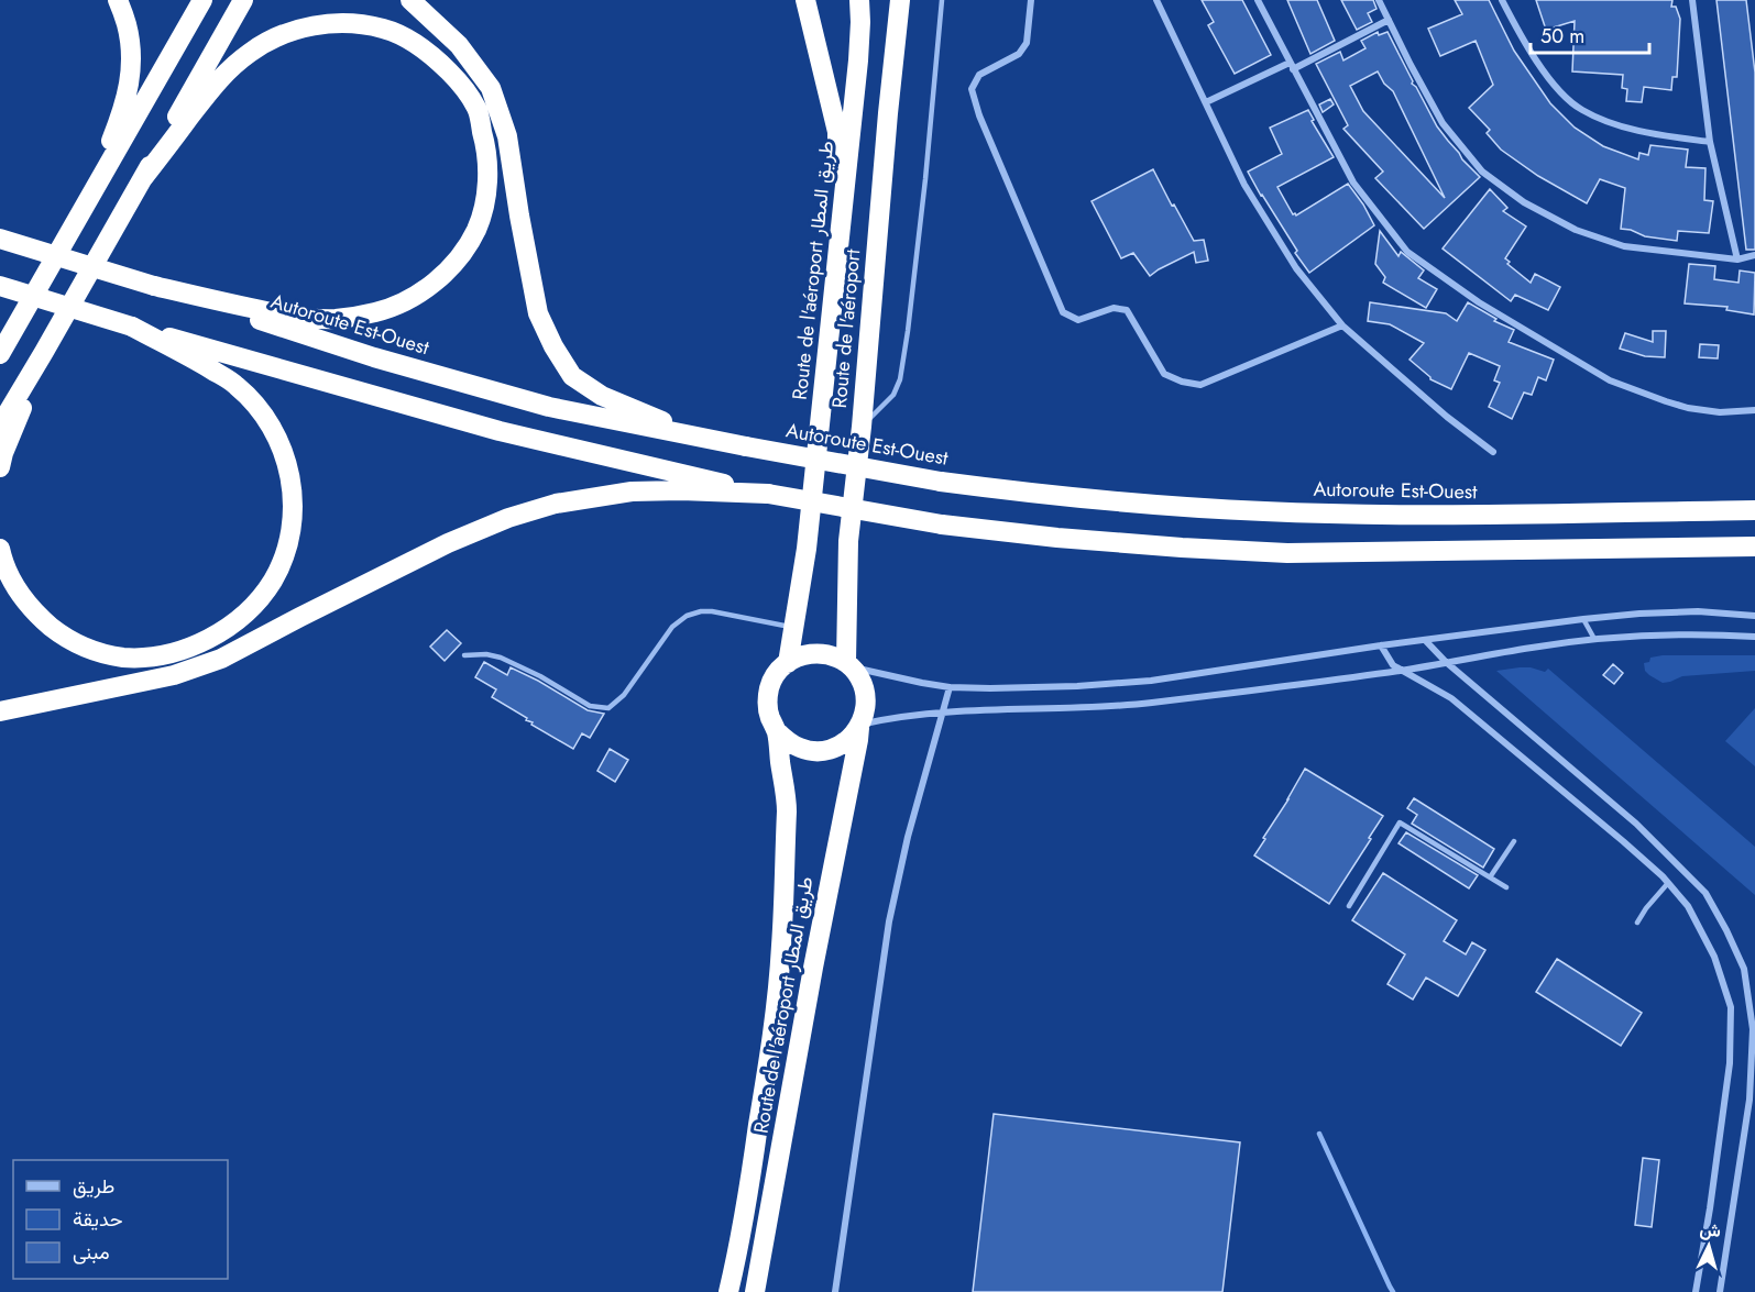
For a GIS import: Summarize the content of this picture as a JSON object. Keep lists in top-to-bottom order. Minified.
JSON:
{"streets":{"highway":["Route de l'aéroport طريق المطار","Autoroute Est-Ouest","Route de l'aéroport"]},"crossings":[["Route de l'aéroport طريق المطار","Route de l'aéroport"]],"legend":["طريق","حديقة","مبنى"],"scale_bar":"50 m","north":"top"}
